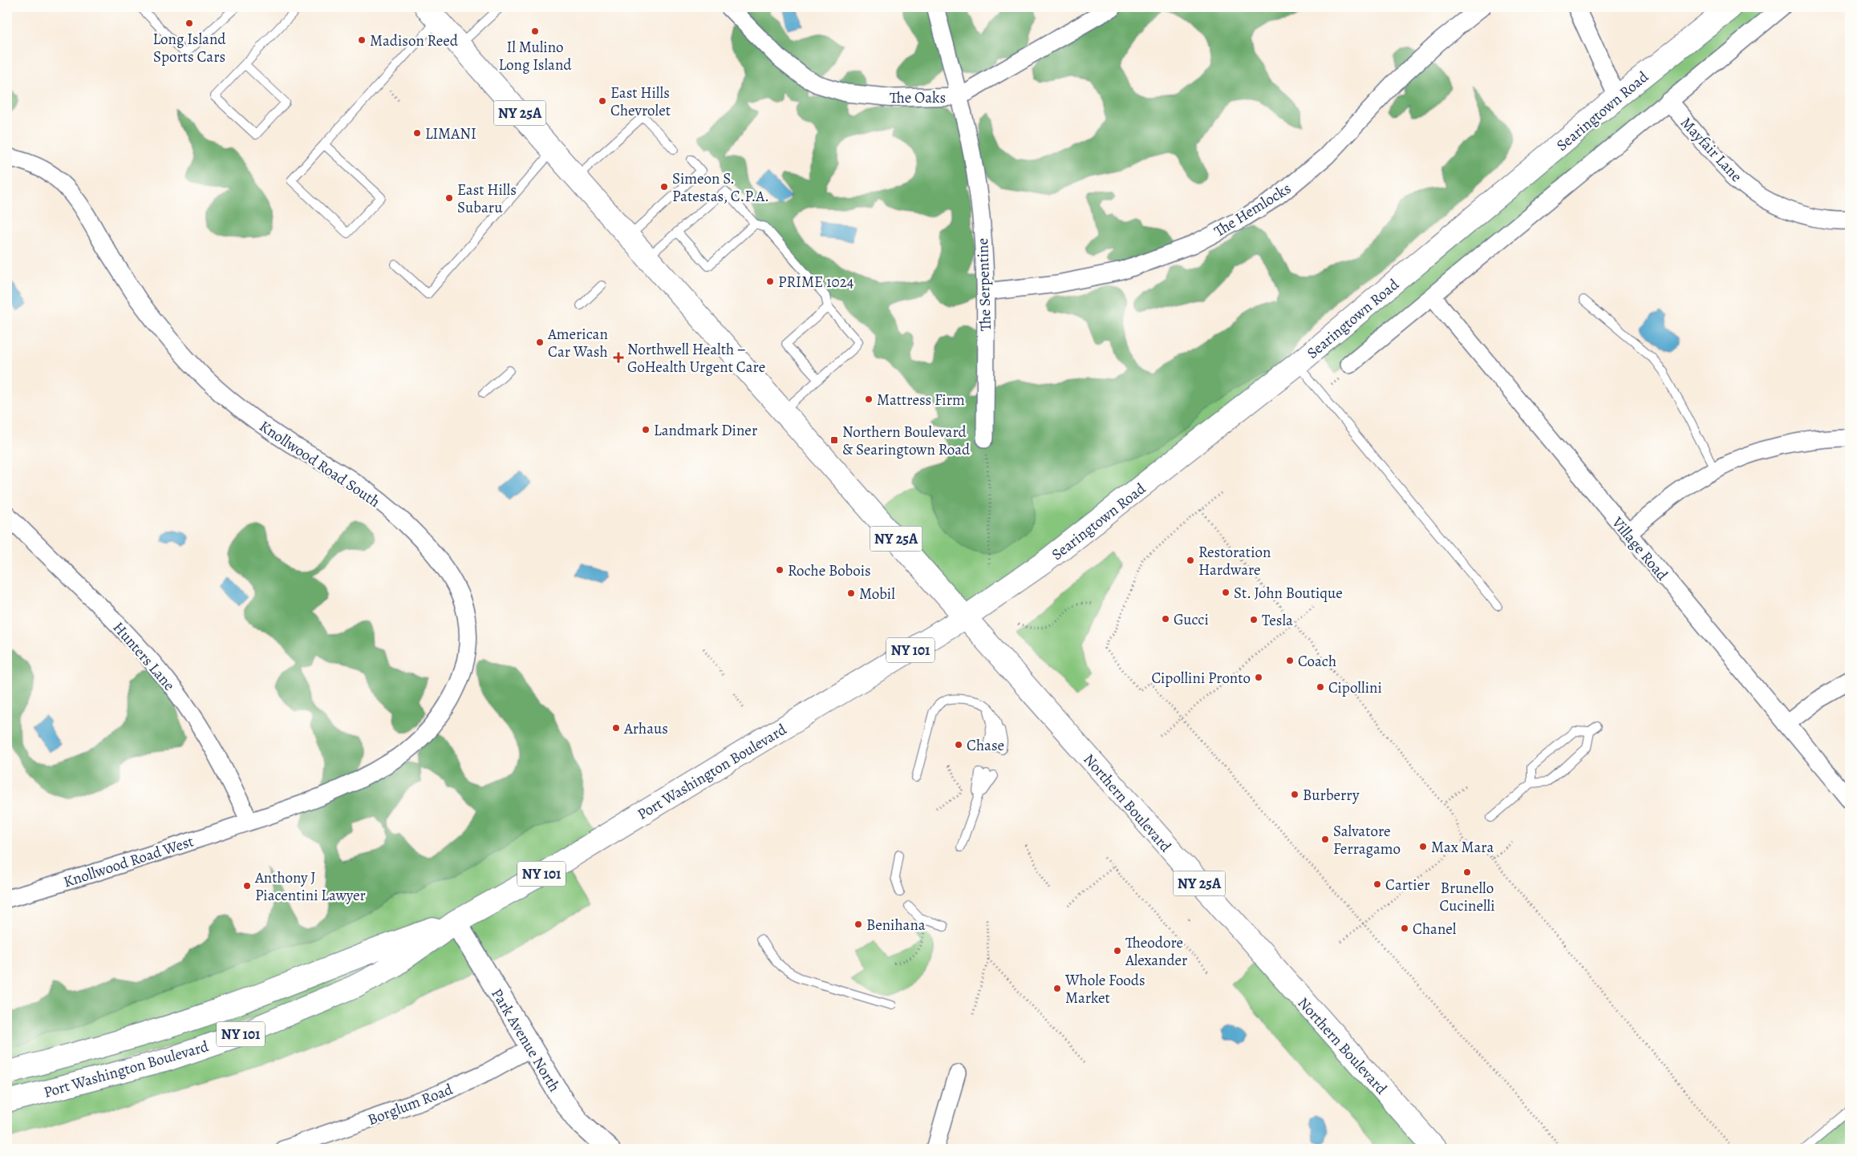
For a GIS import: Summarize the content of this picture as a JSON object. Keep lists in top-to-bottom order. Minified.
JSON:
{"streets":{"main road":["Searingtown Road","NY 25A","NY 101","Port Washington Boulevard","Northern Boulevard"],"street":["The Oaks","Mayfair Lane","The Hemlocks","The Serpentine","Knollwood Road South","Village Road","Hunters Lane","Knollwood Road West","Park Avenue North","Borglum Road"]},"crossings":[["The Oaks","The Serpentine"],["Searingtown Road","NY 25A"],["Searingtown Road","Port Washington Boulevard"],["Searingtown Road","Northern Boulevard"],["NY 25A","Port Washington Boulevard"],["NY 25A","Northern Boulevard"],["The Hemlocks","The Serpentine"],["Knollwood Road South","Hunters Lane"],["Knollwood Road South","Knollwood Road West"],["Hunters Lane","Knollwood Road West"],["Port Washington Boulevard","Northern Boulevard"],["Port Washington Boulevard","Park Avenue North"],["Park Avenue North","Borglum Road"]],"places":{"other":["Long Island Sports Cars","Il Mulino Long Island","Madison Reed","East Hills Chevrolet","LIMANI","Simeon S. Patestas, C.P.A.","East Hills Subaru","PRIME 1024","American Car Wash","Mattress Firm","Landmark Diner","Restoration Hardware","Roche Bobois","St. John Boutique","Mobil","Gucci","Tesla","Coach","Cipollini Pronto","Cipollini","Arhaus","Chase","Burberry","Salvatore Ferragamo","Max Mara","Brunello Cucinelli","Cartier","Anthony J Piacentini Lawyer","Benihana","Chanel","Theodore Alexander","Whole Foods Market"],"health":["Northwell Health – GoHealth Urgent Care"],"transit":["Northern Boulevard & Searingtown Road"]}}
